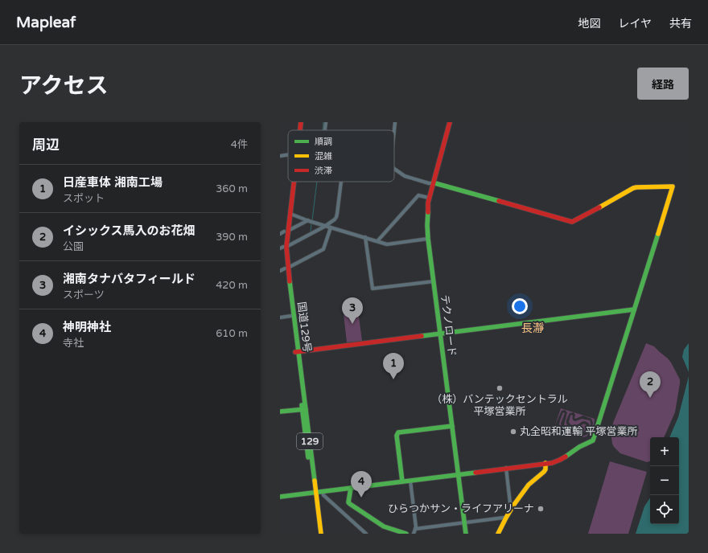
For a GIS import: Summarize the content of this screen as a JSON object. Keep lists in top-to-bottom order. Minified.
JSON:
{"streets":{"main road":["テクノロード","国道129号","129"]},"districts":["長瀞"],"places":["（株）バンテックセントラル 平塚営業所","丸全昭和運輸 平塚営業所","ひらつかサン・ライフアリーナ"],"legend":["順調","混雑","渋滞"],"page":{"header":"Mapleaf","nav":["地図","レイヤ","共有"],"title":"アクセス","buttons":"経路","heading":["周辺","4件"],"list":[{"mark":"1","name":"日産車体 湘南工場","note":"スポット","value":"360 m"},{"mark":"2","name":"イシックス馬入のお花畑","note":"公園","value":"390 m"},{"mark":"3","name":"湘南タナバタフィールド","note":"スポーツ","value":"420 m"},{"mark":"4","name":"神明神社","note":"寺社","value":"610 m"}],"pins":["3","1","2","4"],"map_buttons":["+","−"]}}
